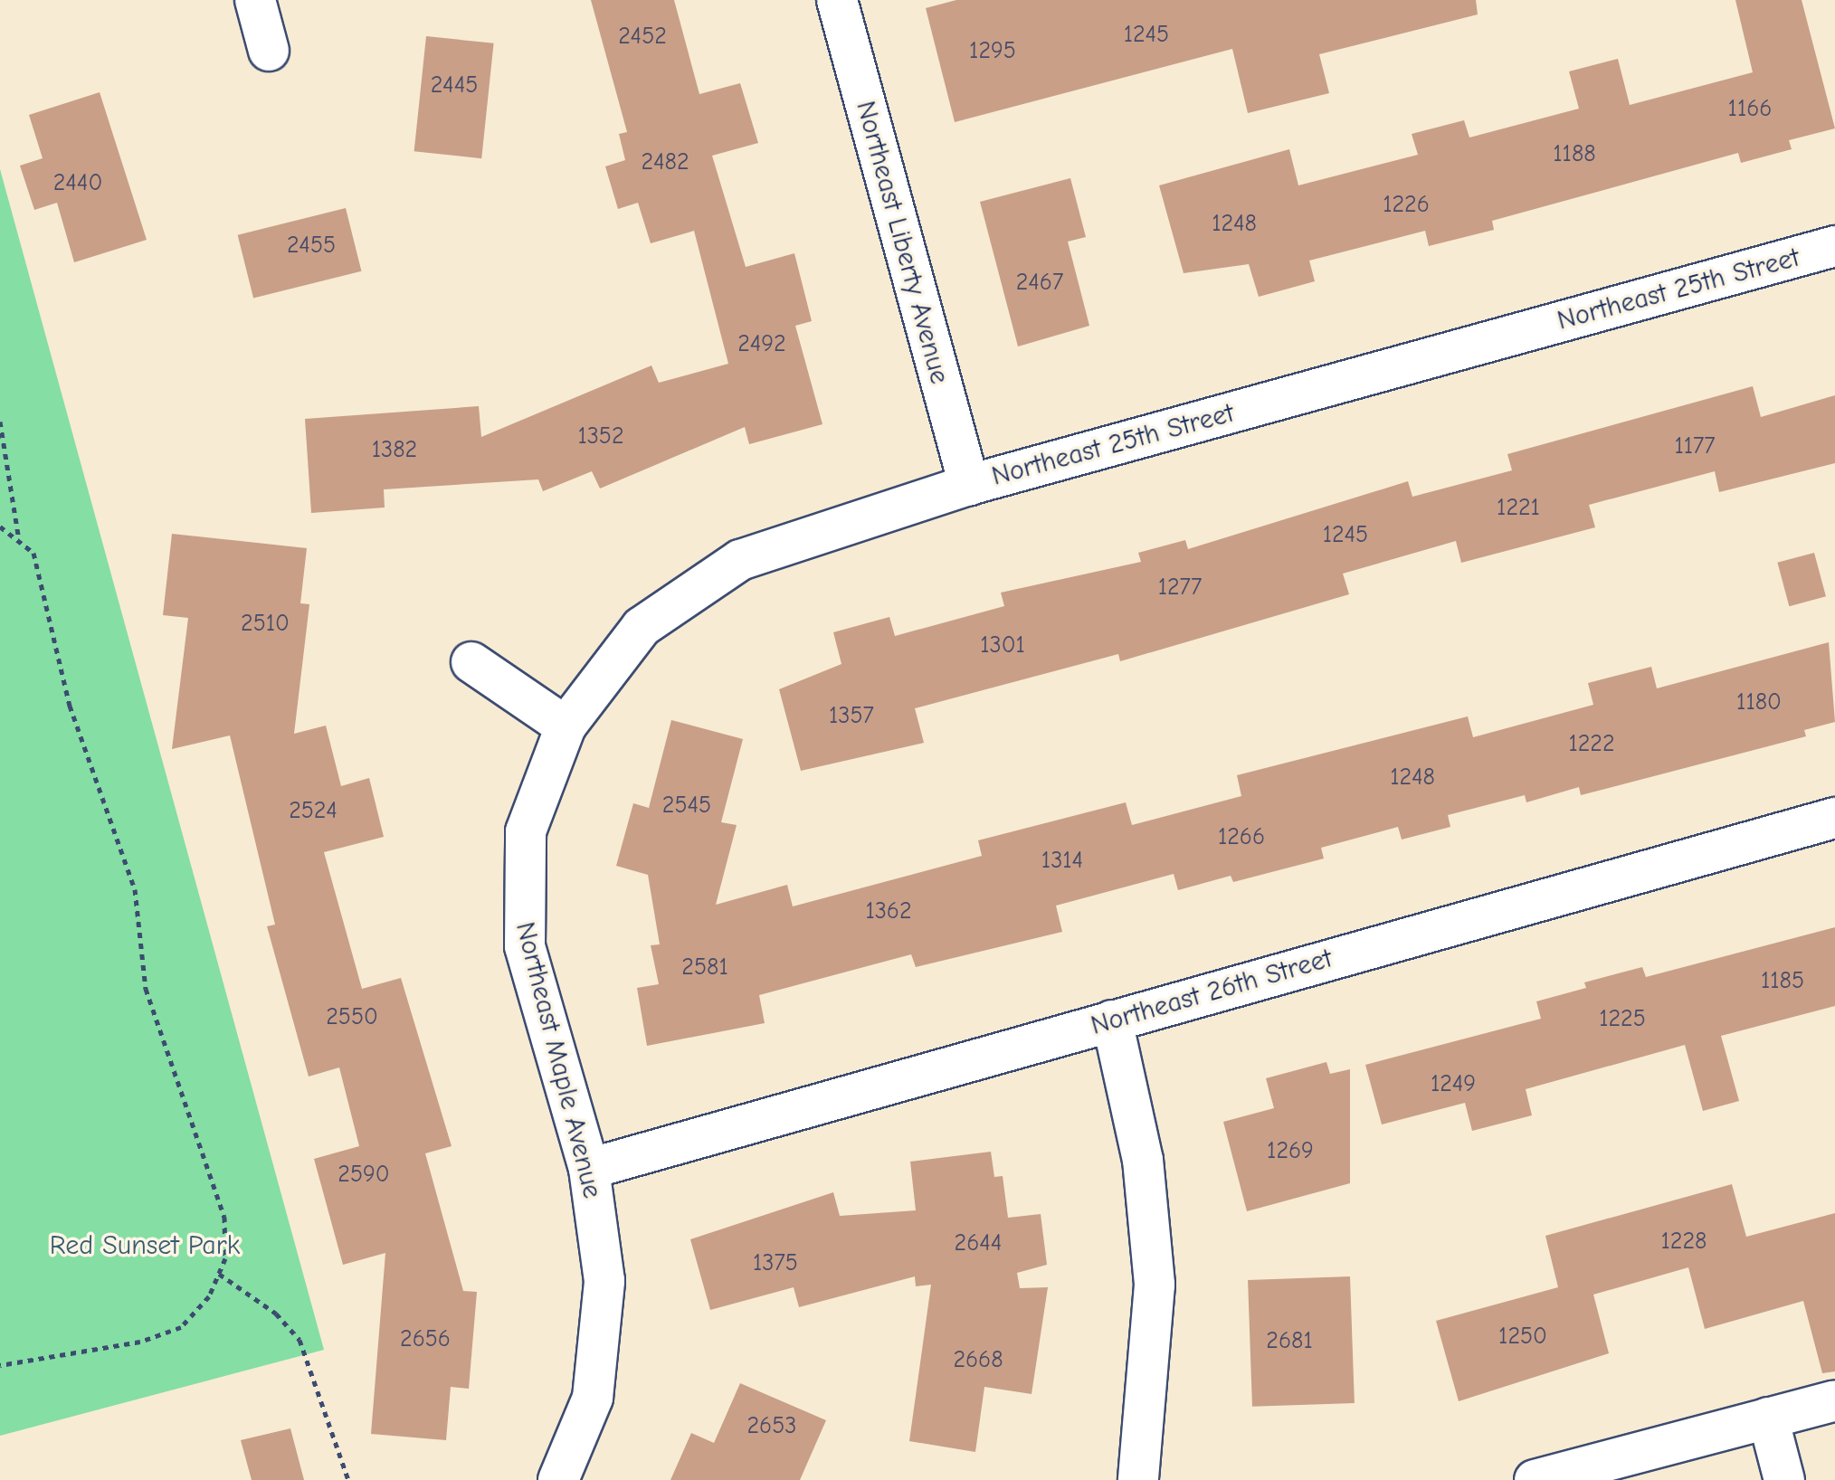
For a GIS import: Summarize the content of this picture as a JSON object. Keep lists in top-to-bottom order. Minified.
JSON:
{"streets":{"street":["Northeast Liberty Avenue","Northeast 25th Street","Northeast 26th Street","Northeast Maple Avenue"]},"crossings":[["Northeast Liberty Avenue","Northeast 25th Street"],["Northeast 25th Street","Northeast Maple Avenue"],["Northeast 26th Street","Northeast Maple Avenue"]],"parks":["Red Sunset Park"],"house_numbers":["1245","2452","1295","2445","1166","1188","2482","2440","1226","1248","2455","2467","2492","1352","1177","1382","1221","1245","1277","2510","1301","1180","1357","1222","1248","2545","2524","1266","1314","1362","2581","1185","2550","1225","1249","1269","2590","1228","2644","1375","1250","2656","2681","2668","2653"]}
